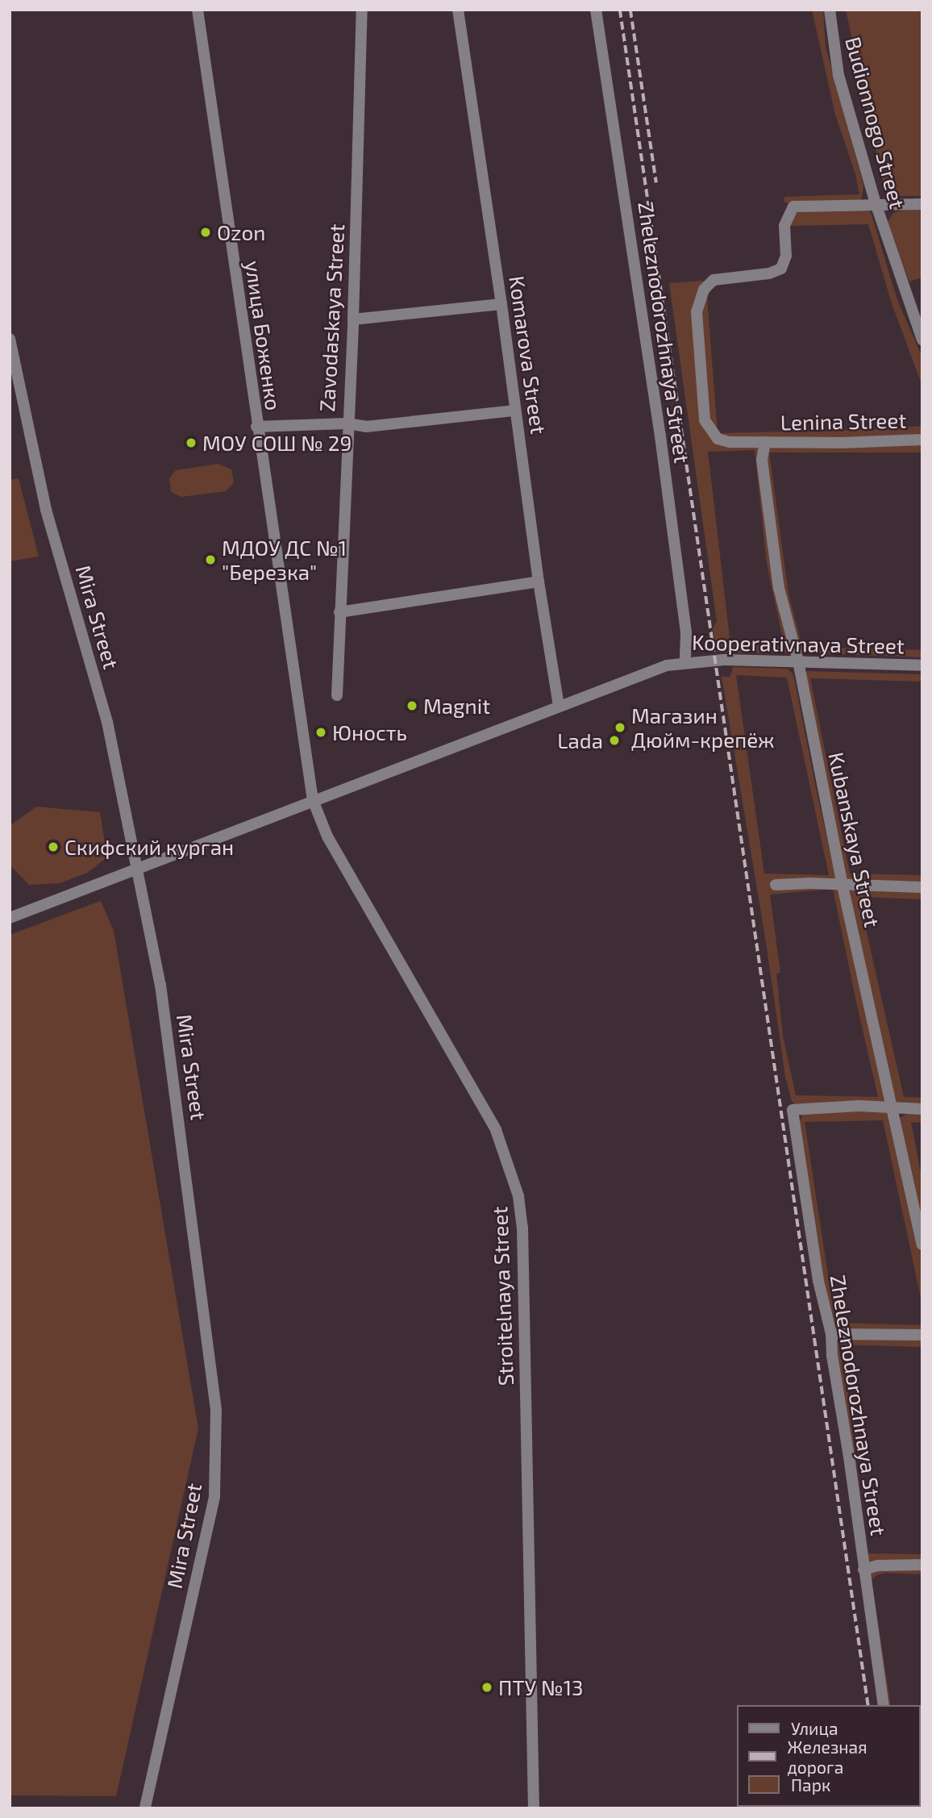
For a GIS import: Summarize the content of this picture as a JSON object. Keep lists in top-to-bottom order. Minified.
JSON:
{"streets":{"street":["Budionnogo Street","Zavodaskaya Street","Zheleznodorozhnaya Street","улица Боженко","Komarova Street","Lenina Street","Mira Street","Kooperativnaya Street","Kubanskaya Street","Stroitelnaya Street"]},"crossings":[["Budionnogo Street","Zheleznodorozhnaya Street"],["Zheleznodorozhnaya Street","Lenina Street"],["Zheleznodorozhnaya Street","Kooperativnaya Street"],["Zheleznodorozhnaya Street","Kubanskaya Street"],["улица Боженко","Kooperativnaya Street"],["улица Боженко","Stroitelnaya Street"],["Komarova Street","Kooperativnaya Street"],["Lenina Street","Kubanskaya Street"],["Mira Street","Kooperativnaya Street"],["Kooperativnaya Street","Kubanskaya Street"],["Kooperativnaya Street","Stroitelnaya Street"]],"places":["Ozon","МОУ СОШ № 29","МДОУ ДС №1 \"Березка\"","Magnit","Магазин Дюйм-крепёж","Юность","Lada","Скифский курган","ПТУ №13"],"legend":["Улица","Железная дорога","Парк"]}
